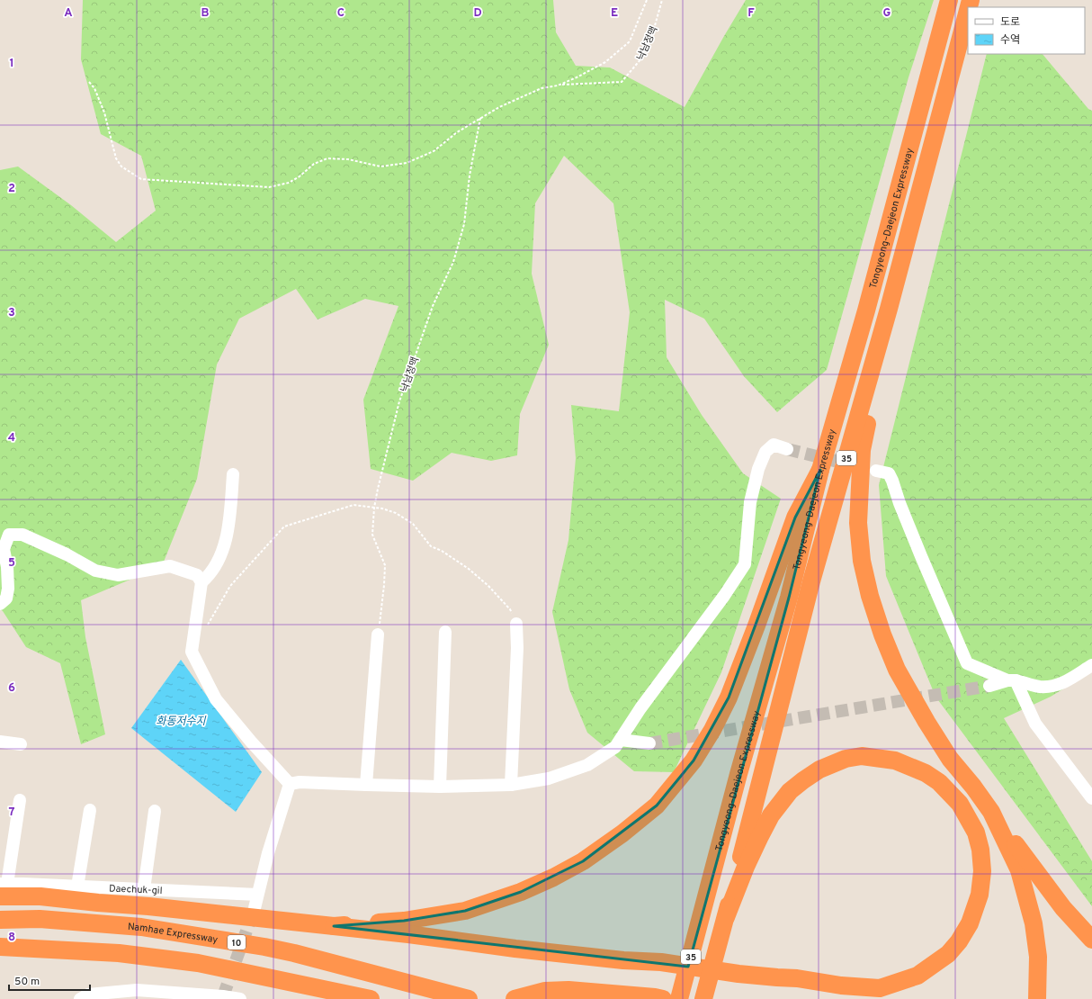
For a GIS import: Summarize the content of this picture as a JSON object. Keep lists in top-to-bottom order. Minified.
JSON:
{"streets":{"highway":["Tongyeong–Daejeon Expressway","35","Namhae Expressway","10"],"street":["Daechuk-gil"],"path":["낙남정맥"]},"water":["화동저수지"],"legend":["도로","수역"],"scale_bar":"50 m","grid":{"columns":["A","B","C","D","E","F","G"],"rows":["1","2","3","4","5","6","7","8"]}}
